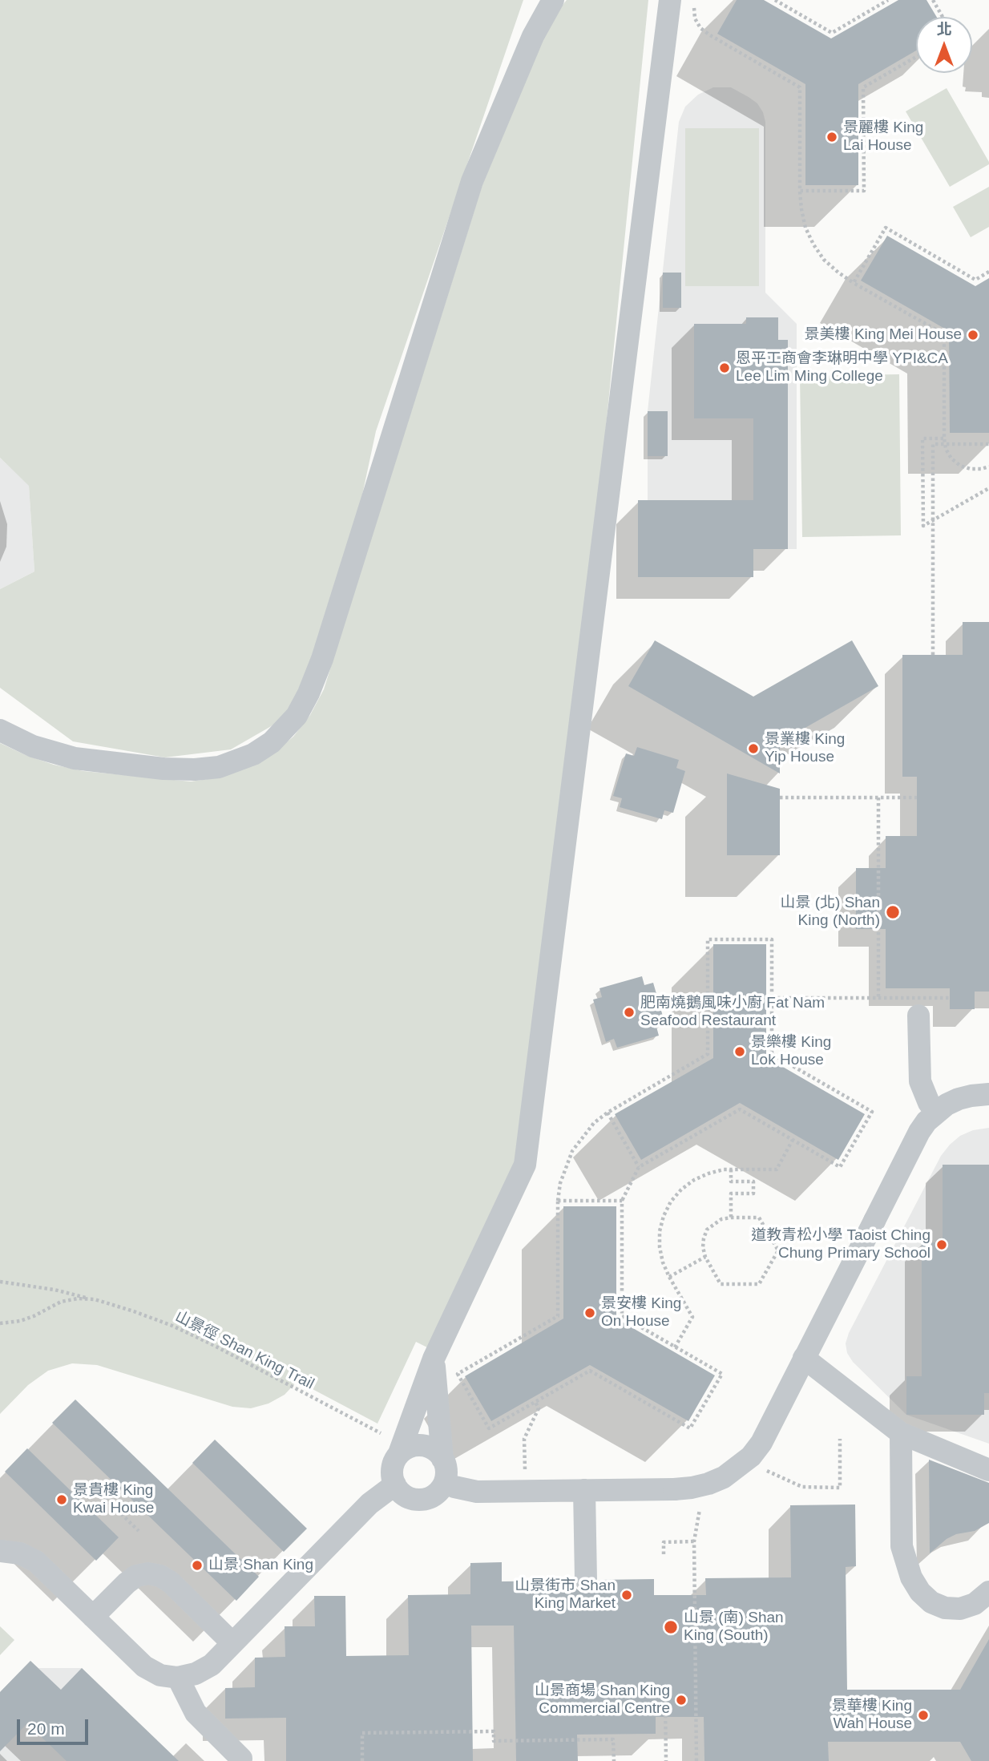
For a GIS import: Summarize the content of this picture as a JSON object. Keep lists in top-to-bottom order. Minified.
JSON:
{"streets":{"path":["山景徑 Shan King Trail"]},"places":["景麗樓 King Lai House","景美樓 King Mei House","恩平工商會李琳明中學 YPI&CA Lee Lim Ming College","景業樓 King Yip House","山景 (北) Shan King (North)","肥南燒鵝風味小廚 Fat Nam Seafood Restaurant","景樂樓 King Lok House","道教青松小學 Taoist Ching Chung Primary School","景安樓 King On House","景貴樓 King Kwai House","山景 Shan King","山景街市 Shan King Market","山景 (南) Shan King (South)","山景商場 Shan King Commercial Centre","景華樓 King Wah House"],"scale_bar":"20 m","north":"top"}
